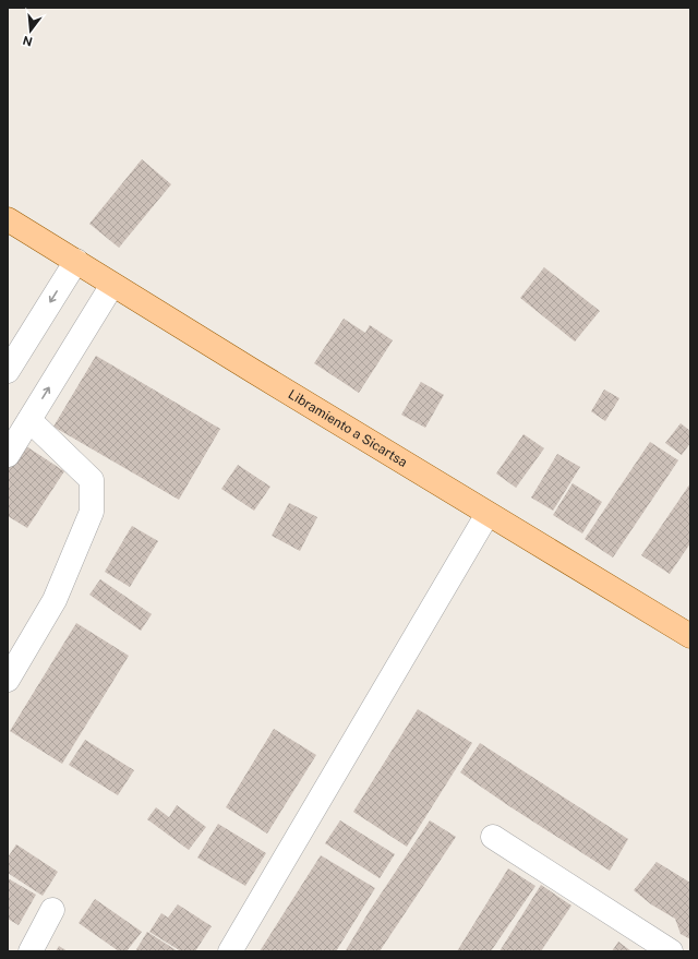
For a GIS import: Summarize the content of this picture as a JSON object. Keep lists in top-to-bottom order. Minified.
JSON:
{"streets":{"main road":["Libramiento a Sicartsa"]},"north":"bottom"}
